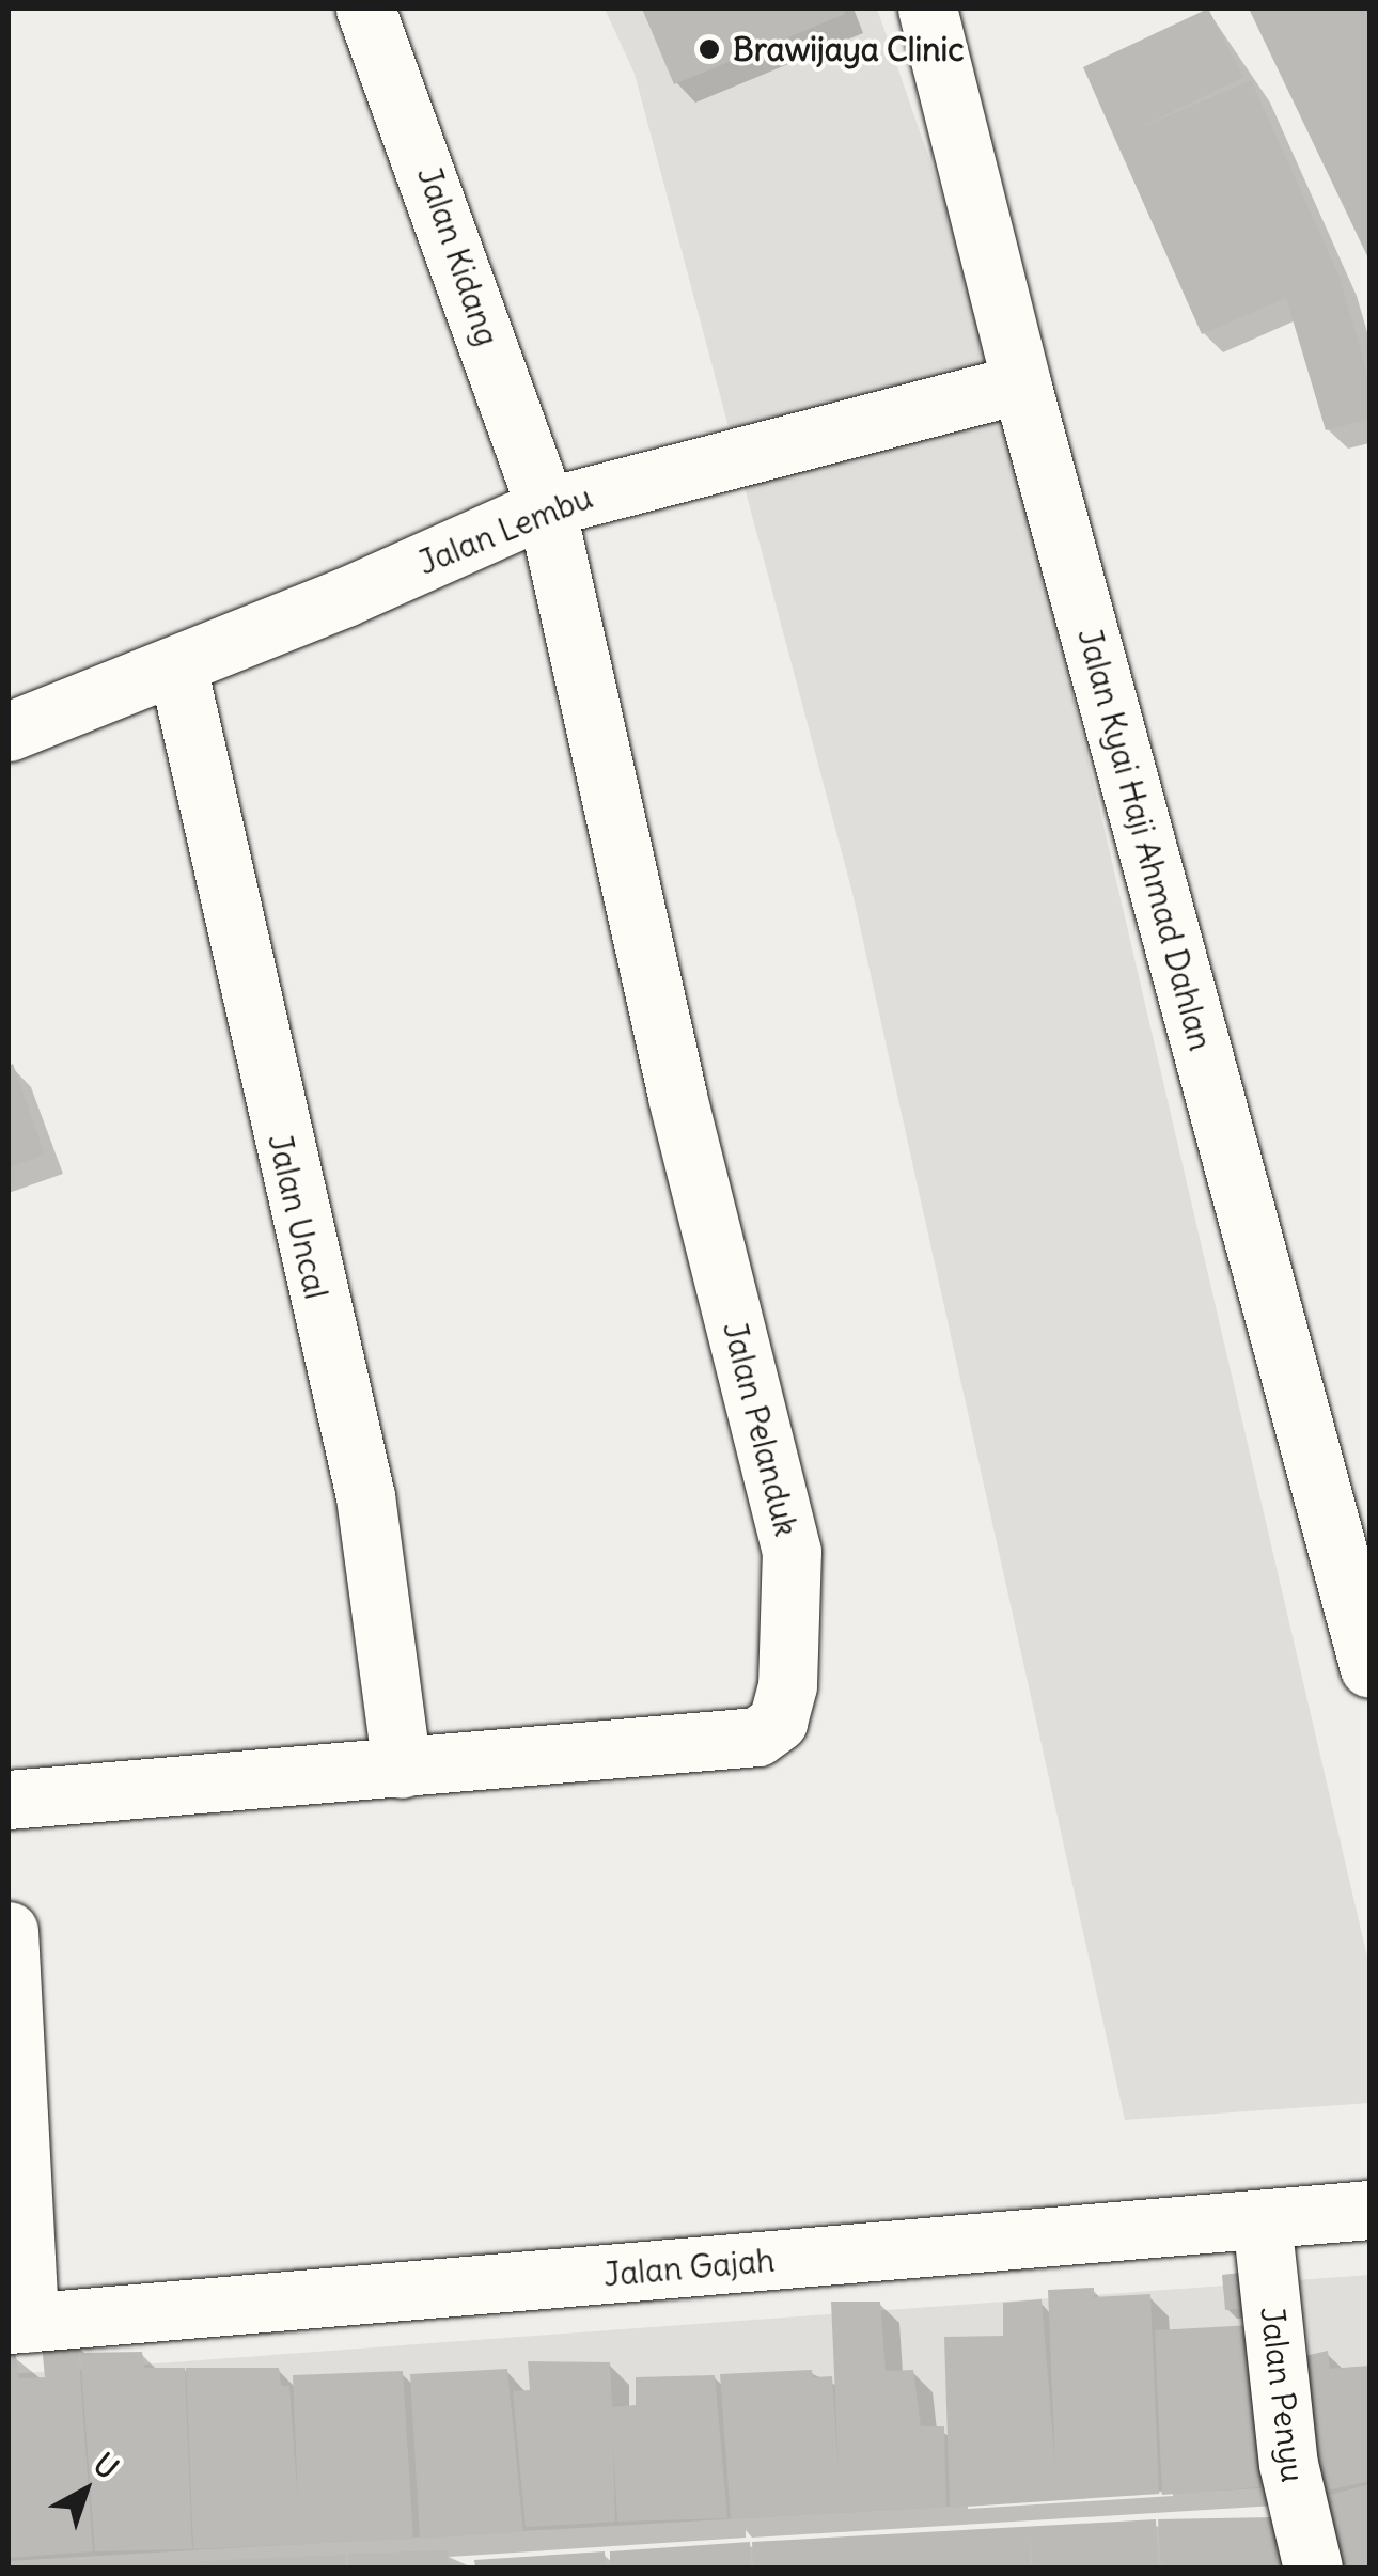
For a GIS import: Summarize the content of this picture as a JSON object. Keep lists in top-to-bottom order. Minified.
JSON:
{"streets":{"street":["Jalan Kidang","Jalan Lembu","Jalan Kyai Haji Ahmad Dahlan","Jalan Uncal","Jalan Pelanduk","Jalan Gajah","Jalan Penyu"]},"crossings":[["Jalan Kidang","Jalan Lembu"],["Jalan Kidang","Jalan Pelanduk"],["Jalan Lembu","Jalan Kyai Haji Ahmad Dahlan"],["Jalan Lembu","Jalan Uncal"],["Jalan Lembu","Jalan Pelanduk"],["Jalan Uncal","Jalan Pelanduk"],["Jalan Gajah","Jalan Penyu"]],"places":["Brawijaya Clinic"],"north":"top right"}
